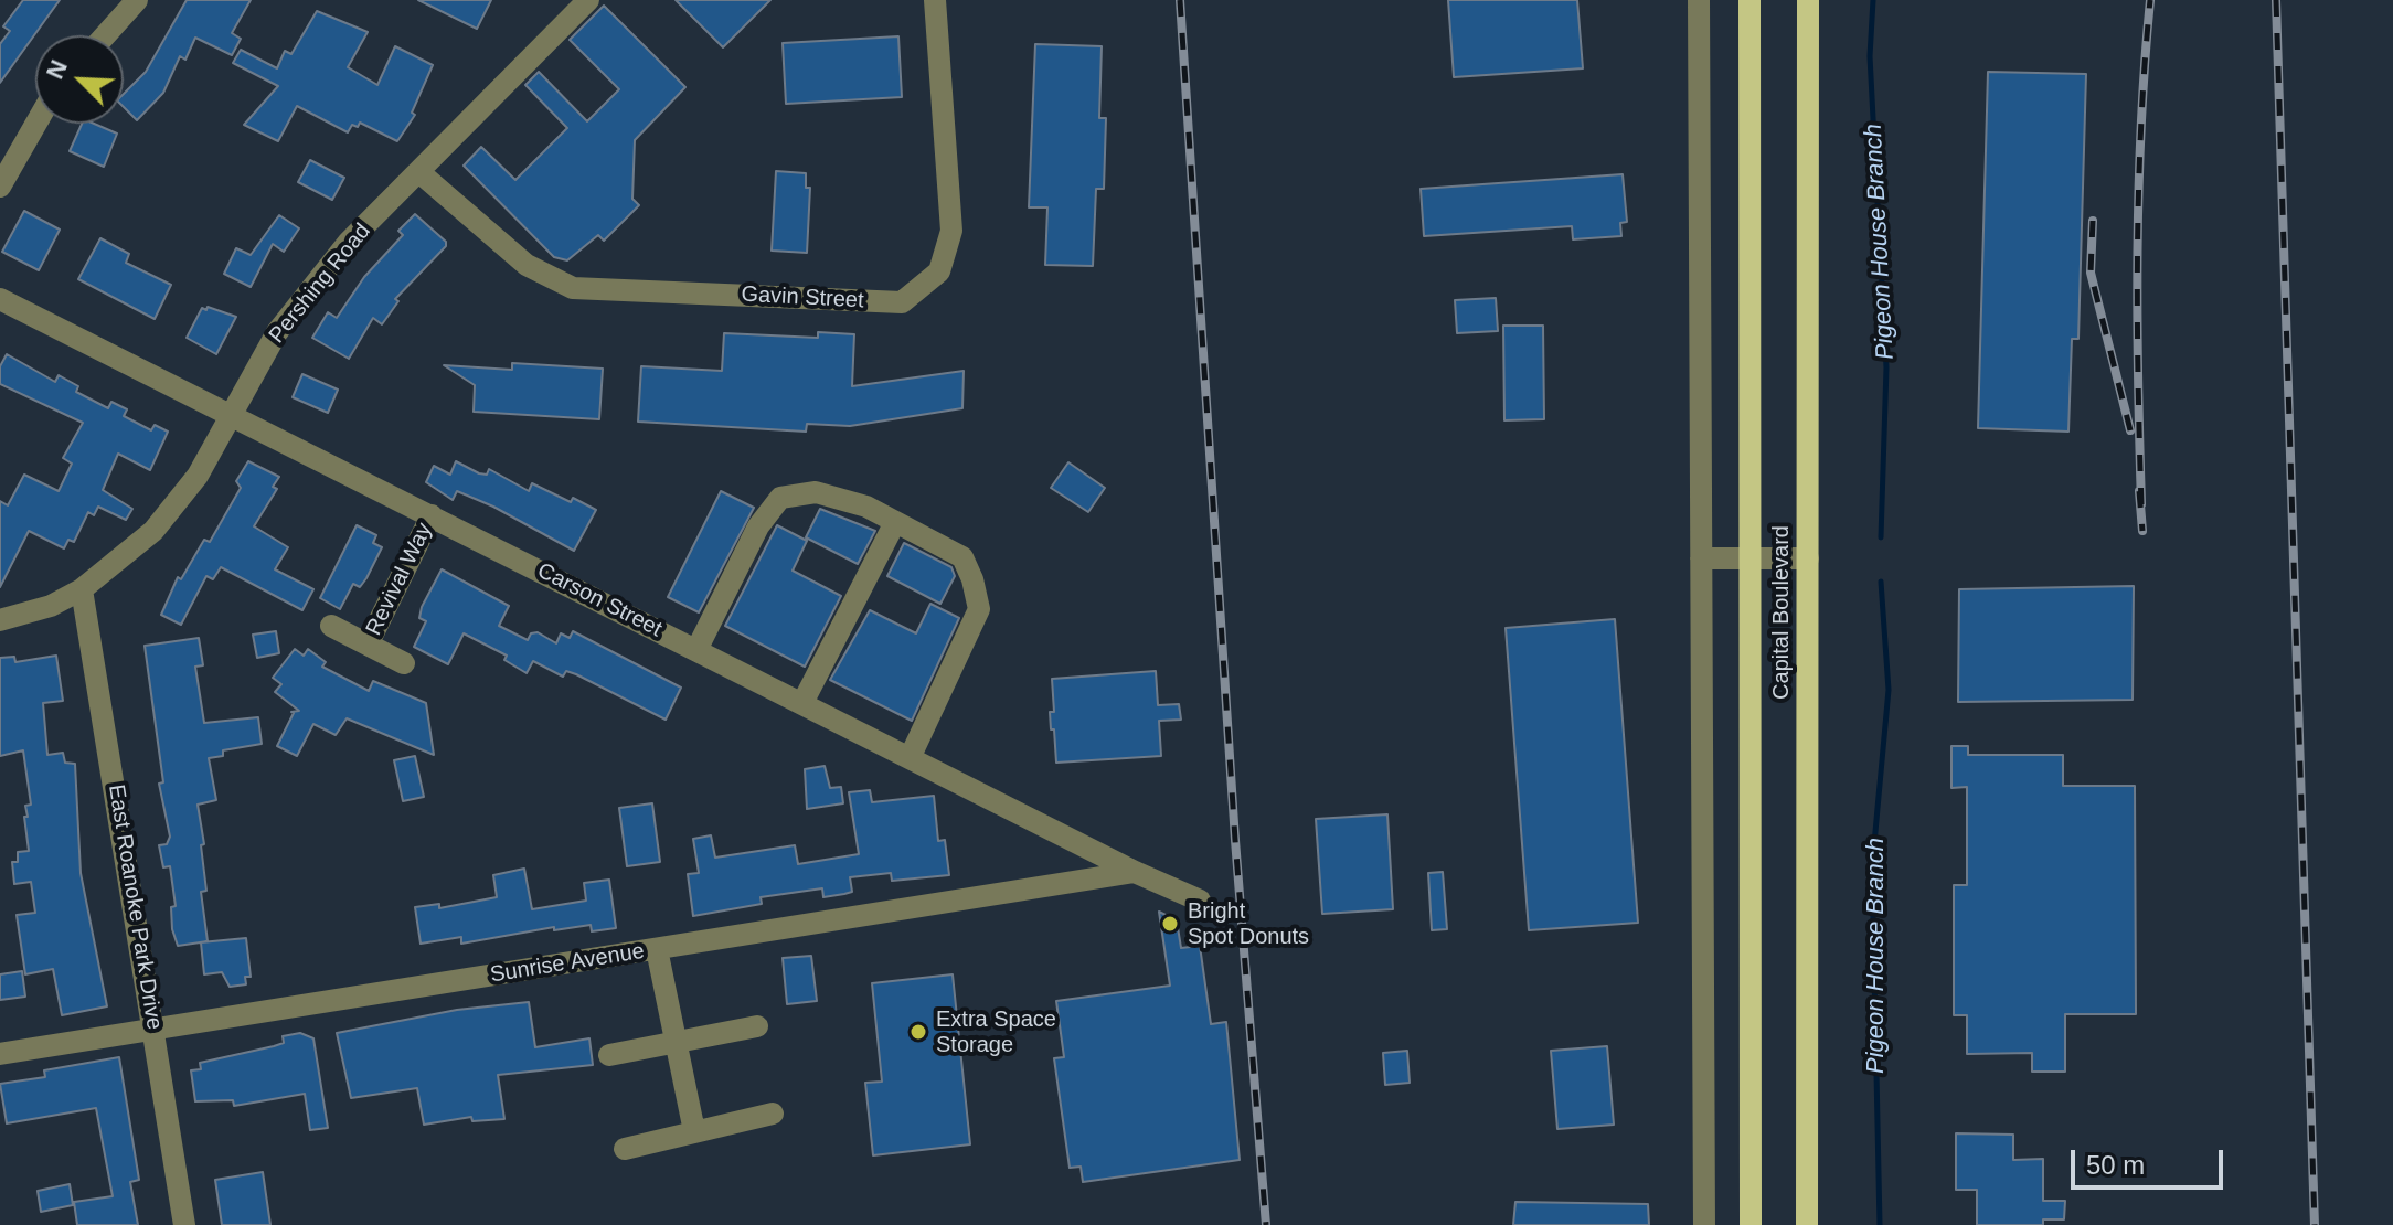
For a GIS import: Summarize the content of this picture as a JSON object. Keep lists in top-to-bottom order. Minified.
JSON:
{"streets":{"main road":["Capital Boulevard"],"street":["Pershing Road","Gavin Street","Revival Way","Carson Street","East Roanoke Park Drive","Sunrise Avenue"]},"crossings":[["Pershing Road","Gavin Street"],["Pershing Road","Carson Street"],["Pershing Road","East Roanoke Park Drive"],["Revival Way","Carson Street"],["Carson Street","Sunrise Avenue"],["East Roanoke Park Drive","Sunrise Avenue"]],"water":["Pigeon House Branch"],"places":["Bright Spot Donuts","Extra Space Storage"],"scale_bar":"50 m","north":"top left"}
